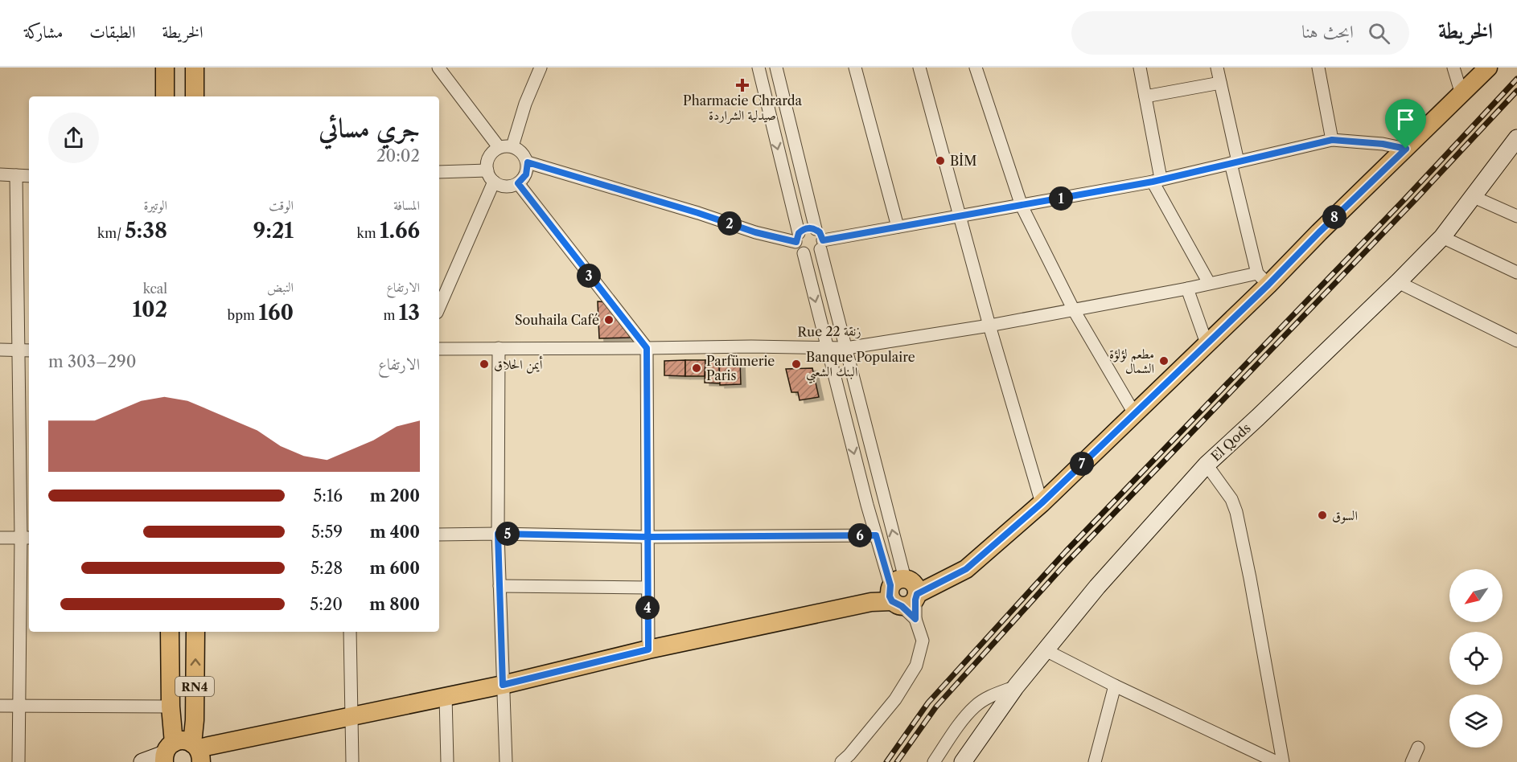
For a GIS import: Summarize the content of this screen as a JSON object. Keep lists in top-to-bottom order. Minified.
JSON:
{"streets":{"main road":["RN4"],"street":["Rue 22 زنقة","El Qods"]},"places":{"health":["Pharmacie Chrarda صيدلية الشراردة"],"other":["BİM","Souhaila Café","مطعم لؤلؤة الشمال","أيمن الحلاق","Banque Populaire البنك الشعبي","Parfümerie Paris","السوق"]},"north":"bottom left","page":{"header":"الخريطة","search":"ابحث هنا","nav":["الخريطة","الطبقات","مشاركة"],"heading":["جري مسائي","20:02"],"stats":[["المسافة","1.66 km"],["الوقت","9:21"],["الوتيرة","5:38 /km"],["الارتفاع","13 m"],["النبض","160 bpm"],["kcal","102"]],"pins":["1","8","2","3","7","5","6","4"],"chart":["الارتفاع","290–303 m"],"list":[{"name":"200 m","note":"5:16"},{"name":"400 m","note":"5:59"},{"name":"600 m","note":"5:28"},{"name":"800 m","note":"5:20"}]}}
